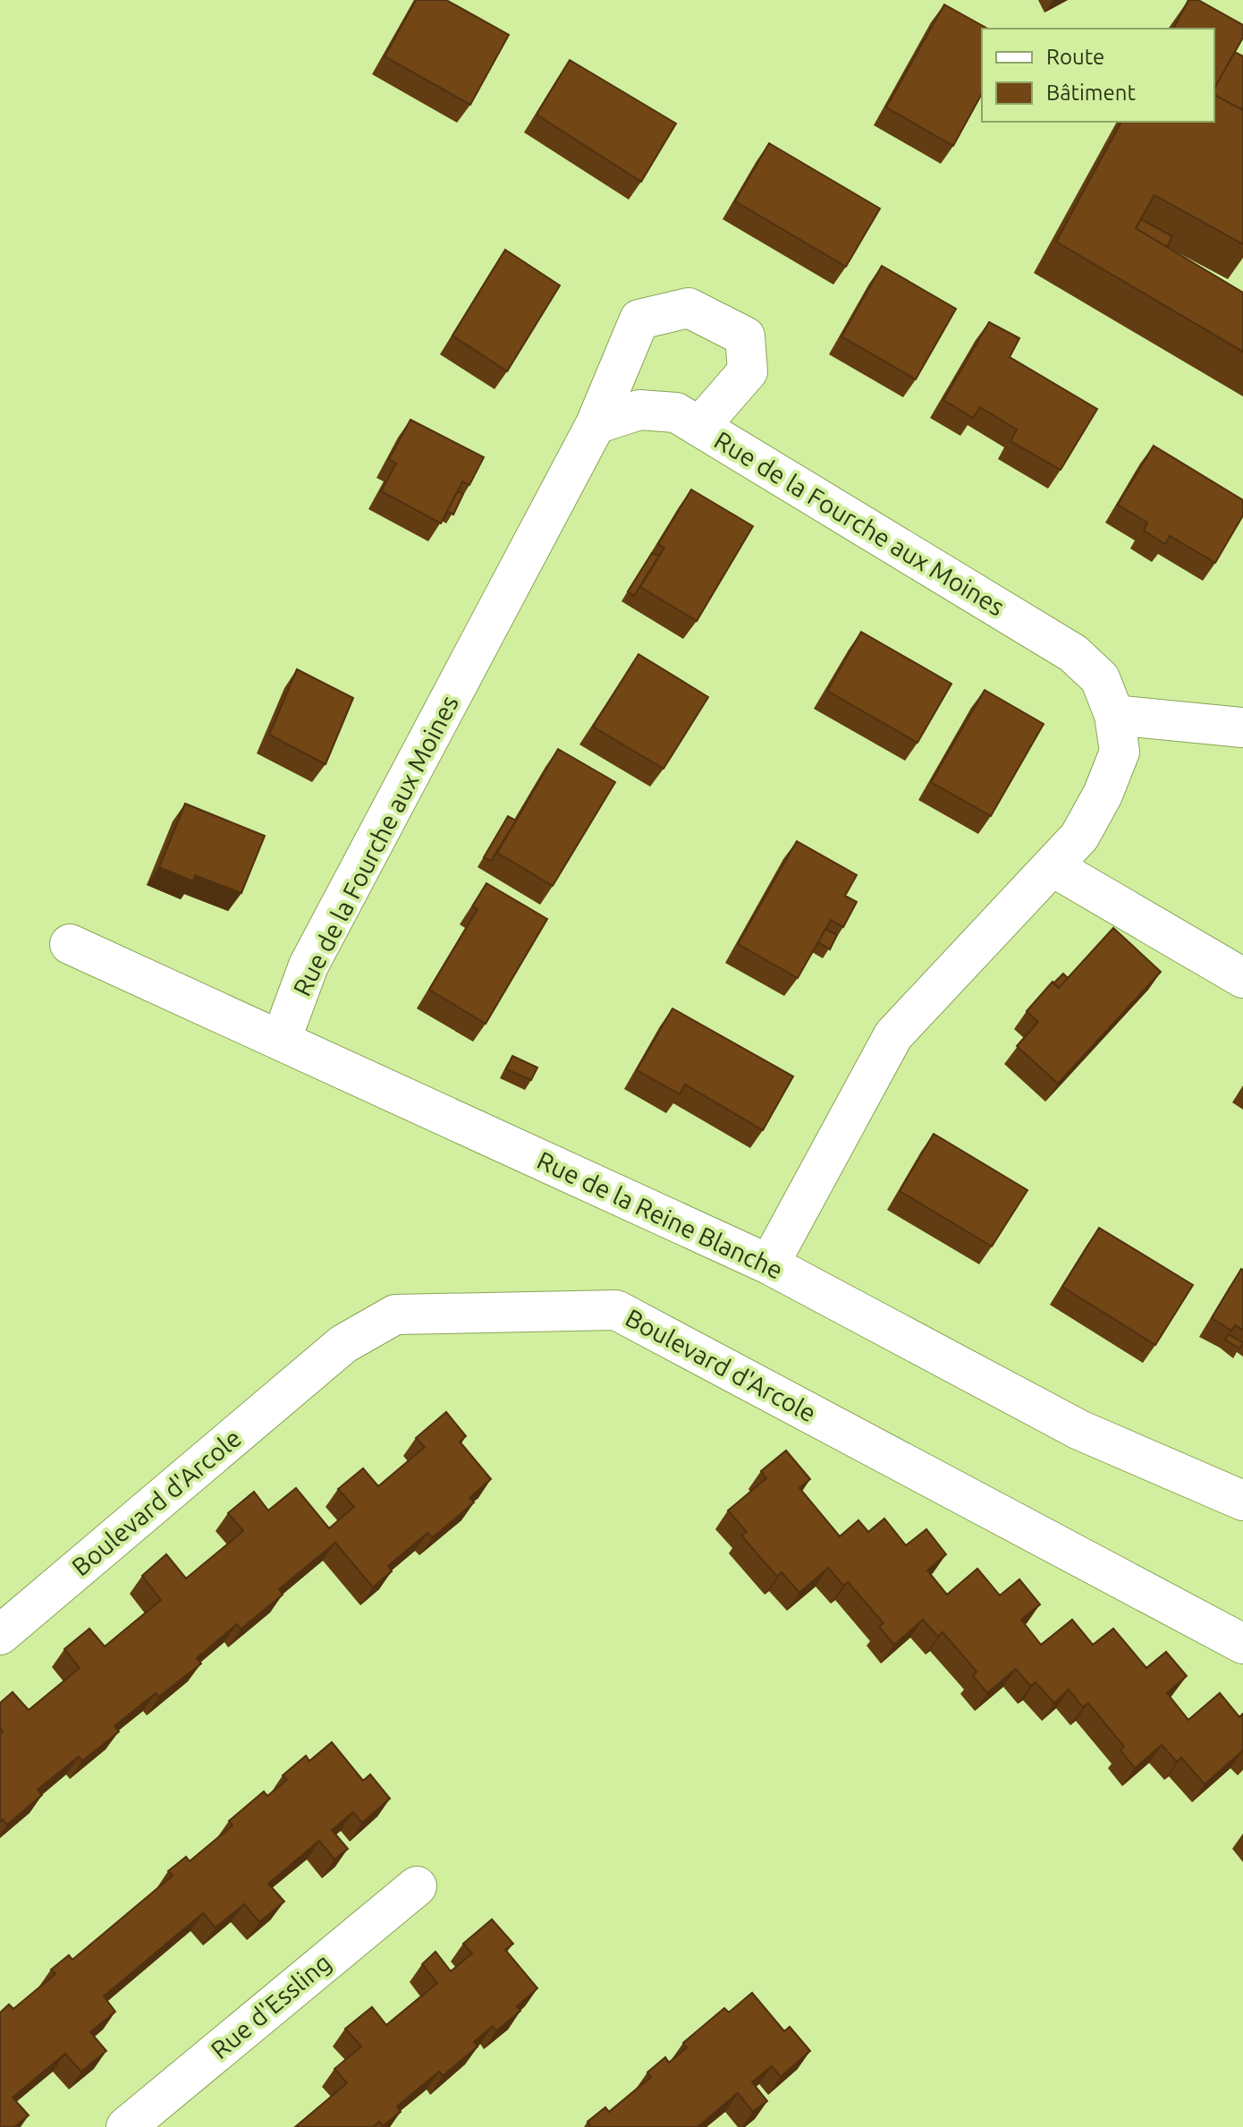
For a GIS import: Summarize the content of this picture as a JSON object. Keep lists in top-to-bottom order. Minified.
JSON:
{"streets":{"street":["Rue de la Fourche aux Moines","Rue de la Reine Blanche","Boulevard d'Arcole","Rue d'Essling"]},"crossings":[["Rue de la Fourche aux Moines","Rue de la Reine Blanche"]],"legend":["Route","Bâtiment"]}
